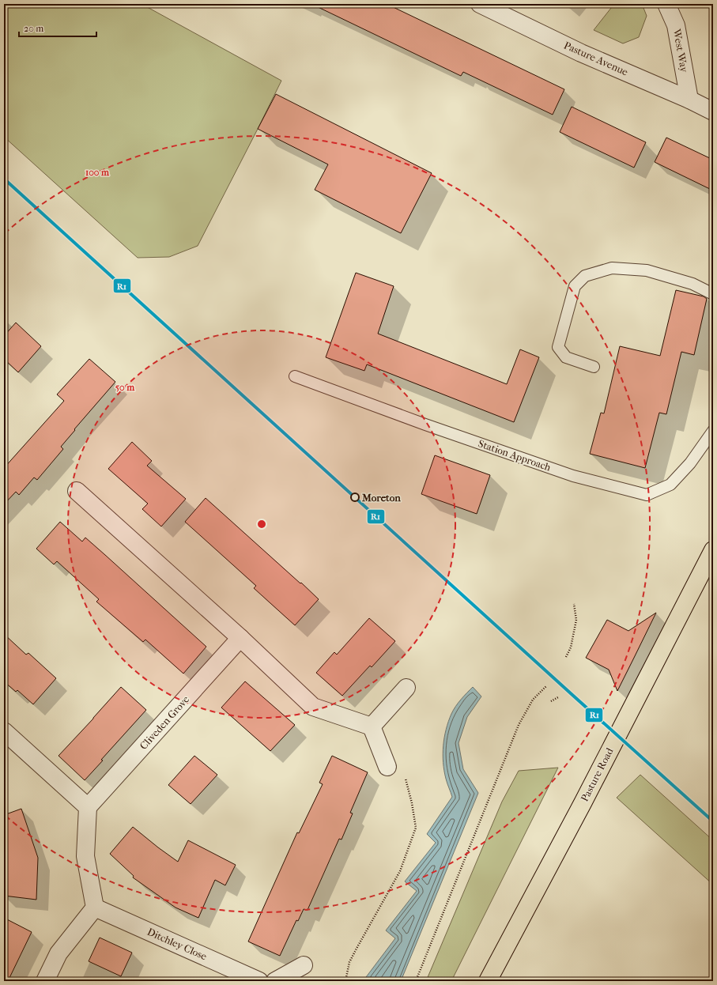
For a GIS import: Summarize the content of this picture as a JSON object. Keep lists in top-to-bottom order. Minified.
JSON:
{"streets":{"main road":["Pasture Road"],"street":["West Way","Pasture Avenue","Cliveden Grove","Ditchley Close"],"lane":["Station Approach"]},"crossings":[["West Way","Pasture Avenue"]],"places":["Moreton"],"lines":["transit line R1"],"scale_bar":"20 m","rings":["100 m","50 m"]}
